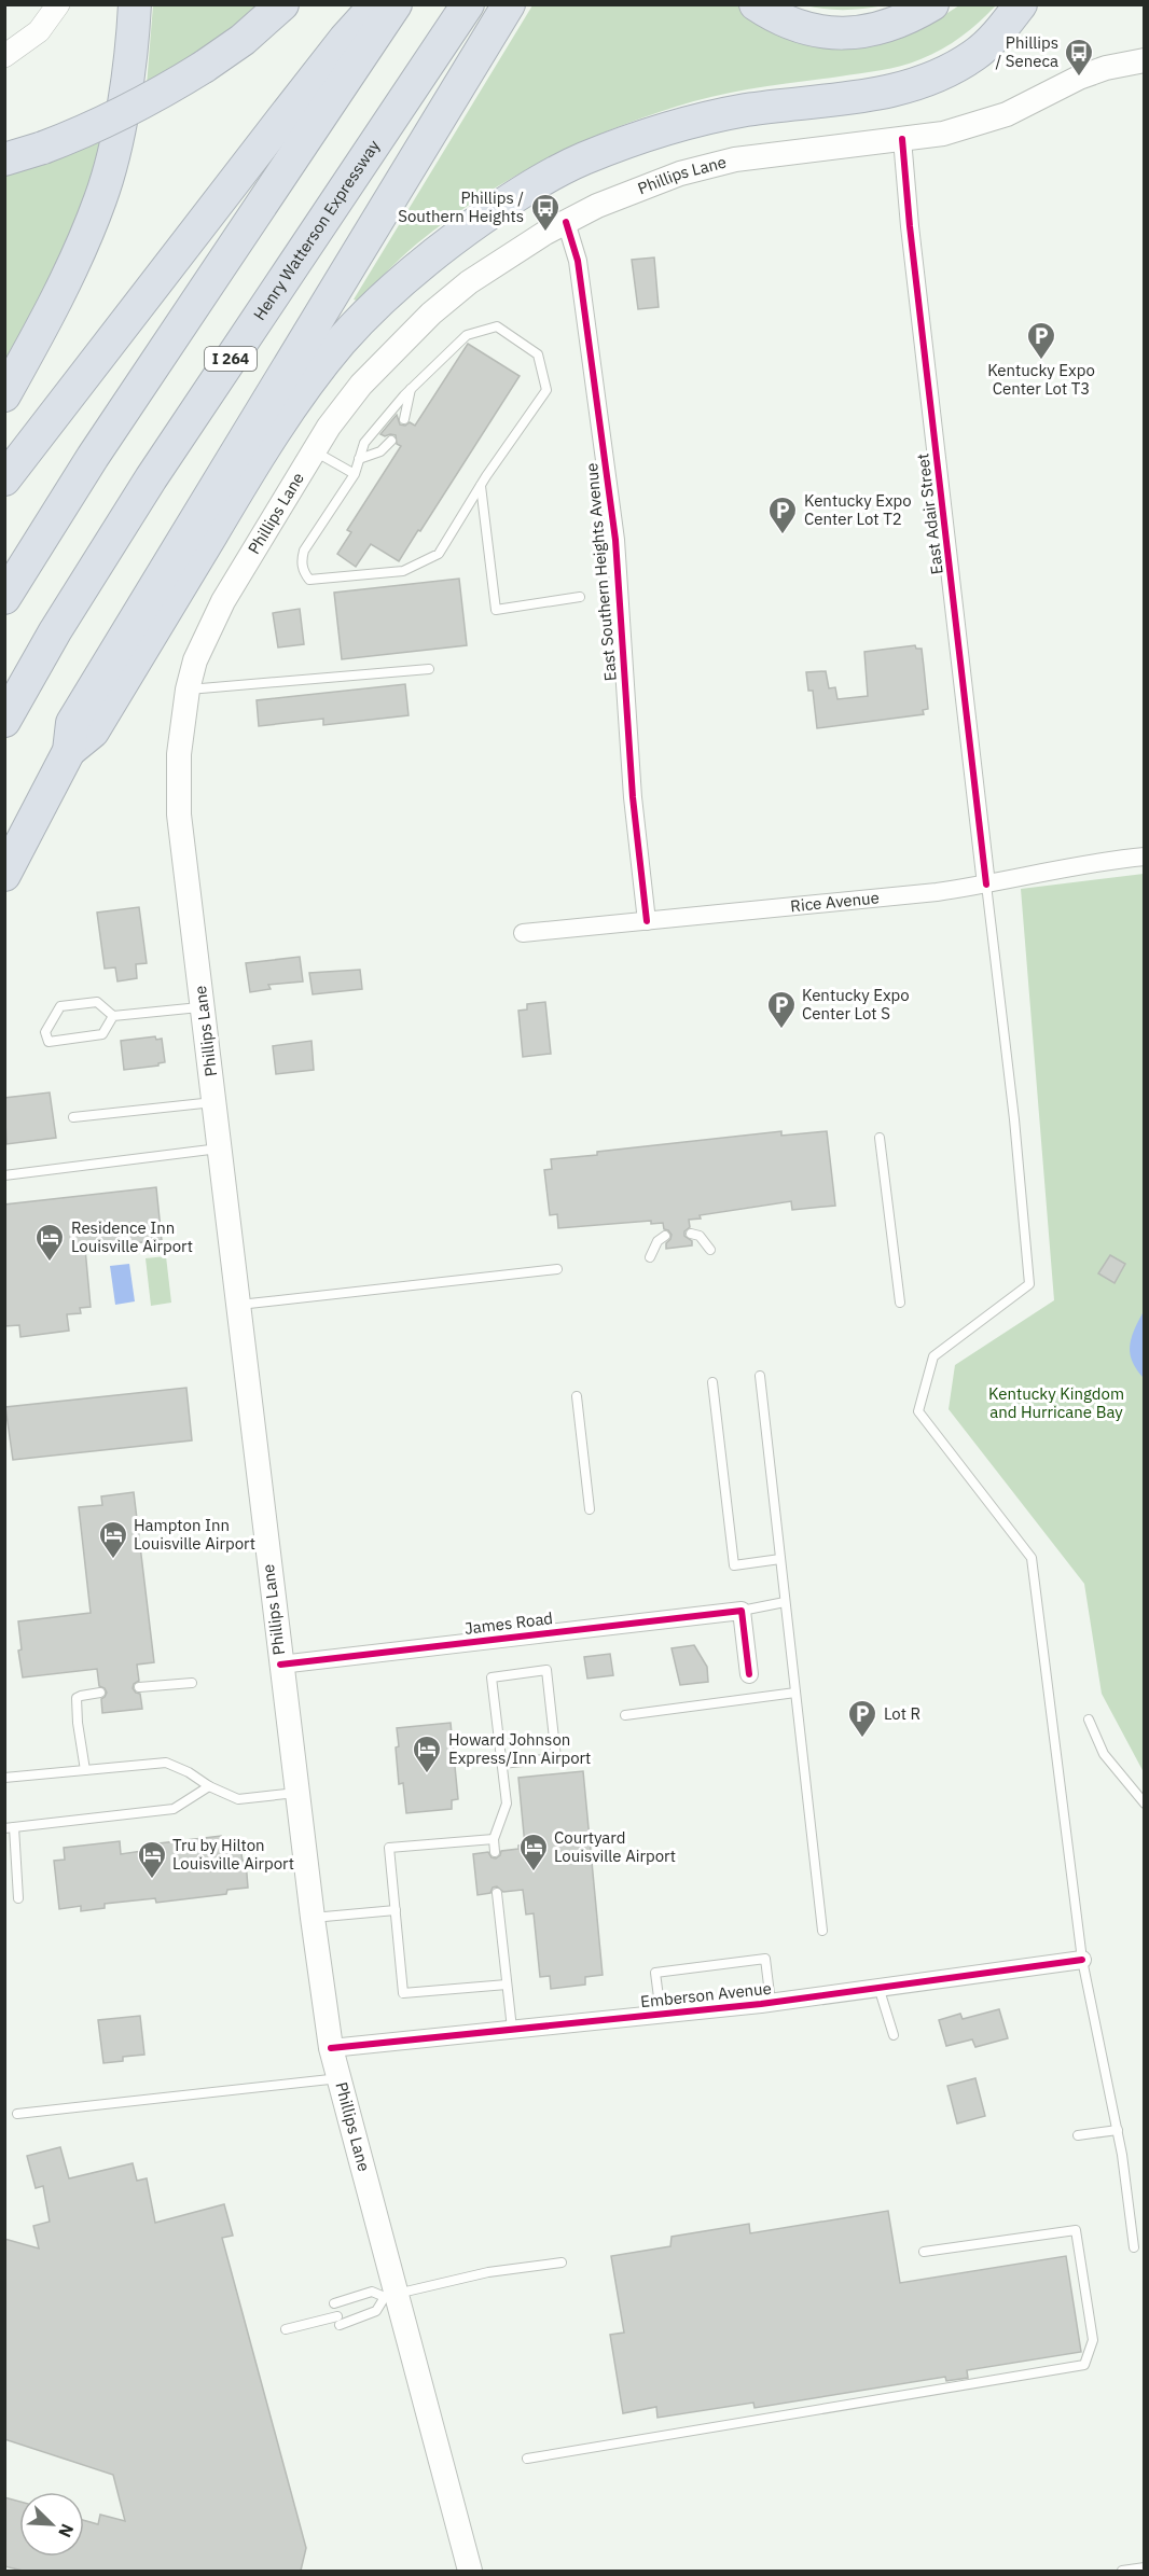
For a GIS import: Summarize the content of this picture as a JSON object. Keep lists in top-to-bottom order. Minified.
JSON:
{"streets":{"highway":["Henry Watterson Expressway","I 264"],"main road":["Phillips Lane"],"street":["East Adair Street","East Southern Heights Avenue","Rice Avenue","James Road","Emberson Avenue"]},"crossings":[["Phillips Lane","East Adair Street"],["Phillips Lane","East Southern Heights Avenue"],["Phillips Lane","James Road"],["Phillips Lane","Emberson Avenue"],["East Adair Street","Rice Avenue"],["East Southern Heights Avenue","Rice Avenue"]],"parks":["Kentucky Kingdom and Hurricane Bay"],"places":{"bus stop":["Phillips / Seneca","Phillips / Southern Heights"],"parking":["Kentucky Expo Center Lot T3","Kentucky Expo Center Lot T2","Kentucky Expo Center Lot S","Lot R"],"hotel":["Residence Inn Louisville Airport","Hampton Inn Louisville Airport","Howard Johnson Express/Inn Airport","Courtyard Louisville Airport","Tru by Hilton Louisville Airport"]},"north":"bottom right"}
